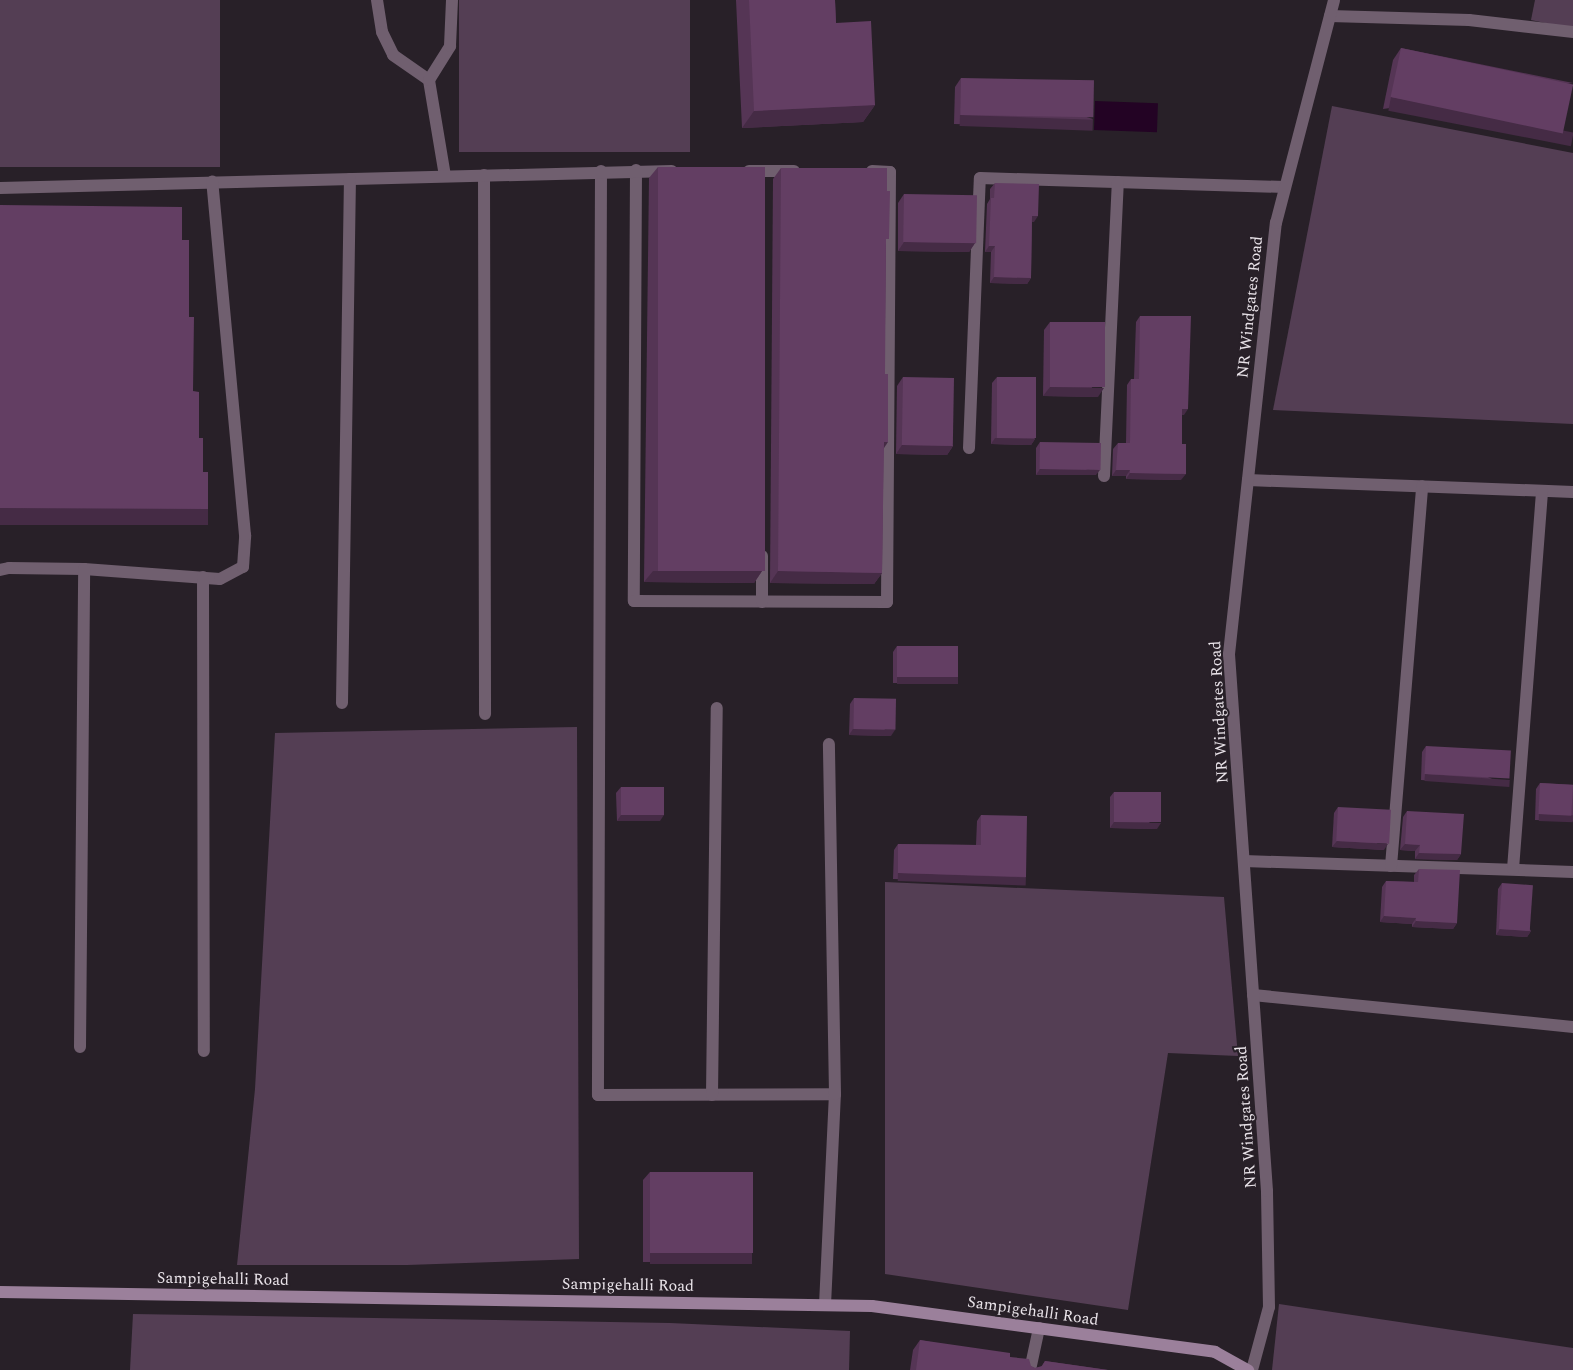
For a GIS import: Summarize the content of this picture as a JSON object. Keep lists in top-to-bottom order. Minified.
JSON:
{"streets":{"street":["NR Windgates Road","Sampigehalli Road"]}}
